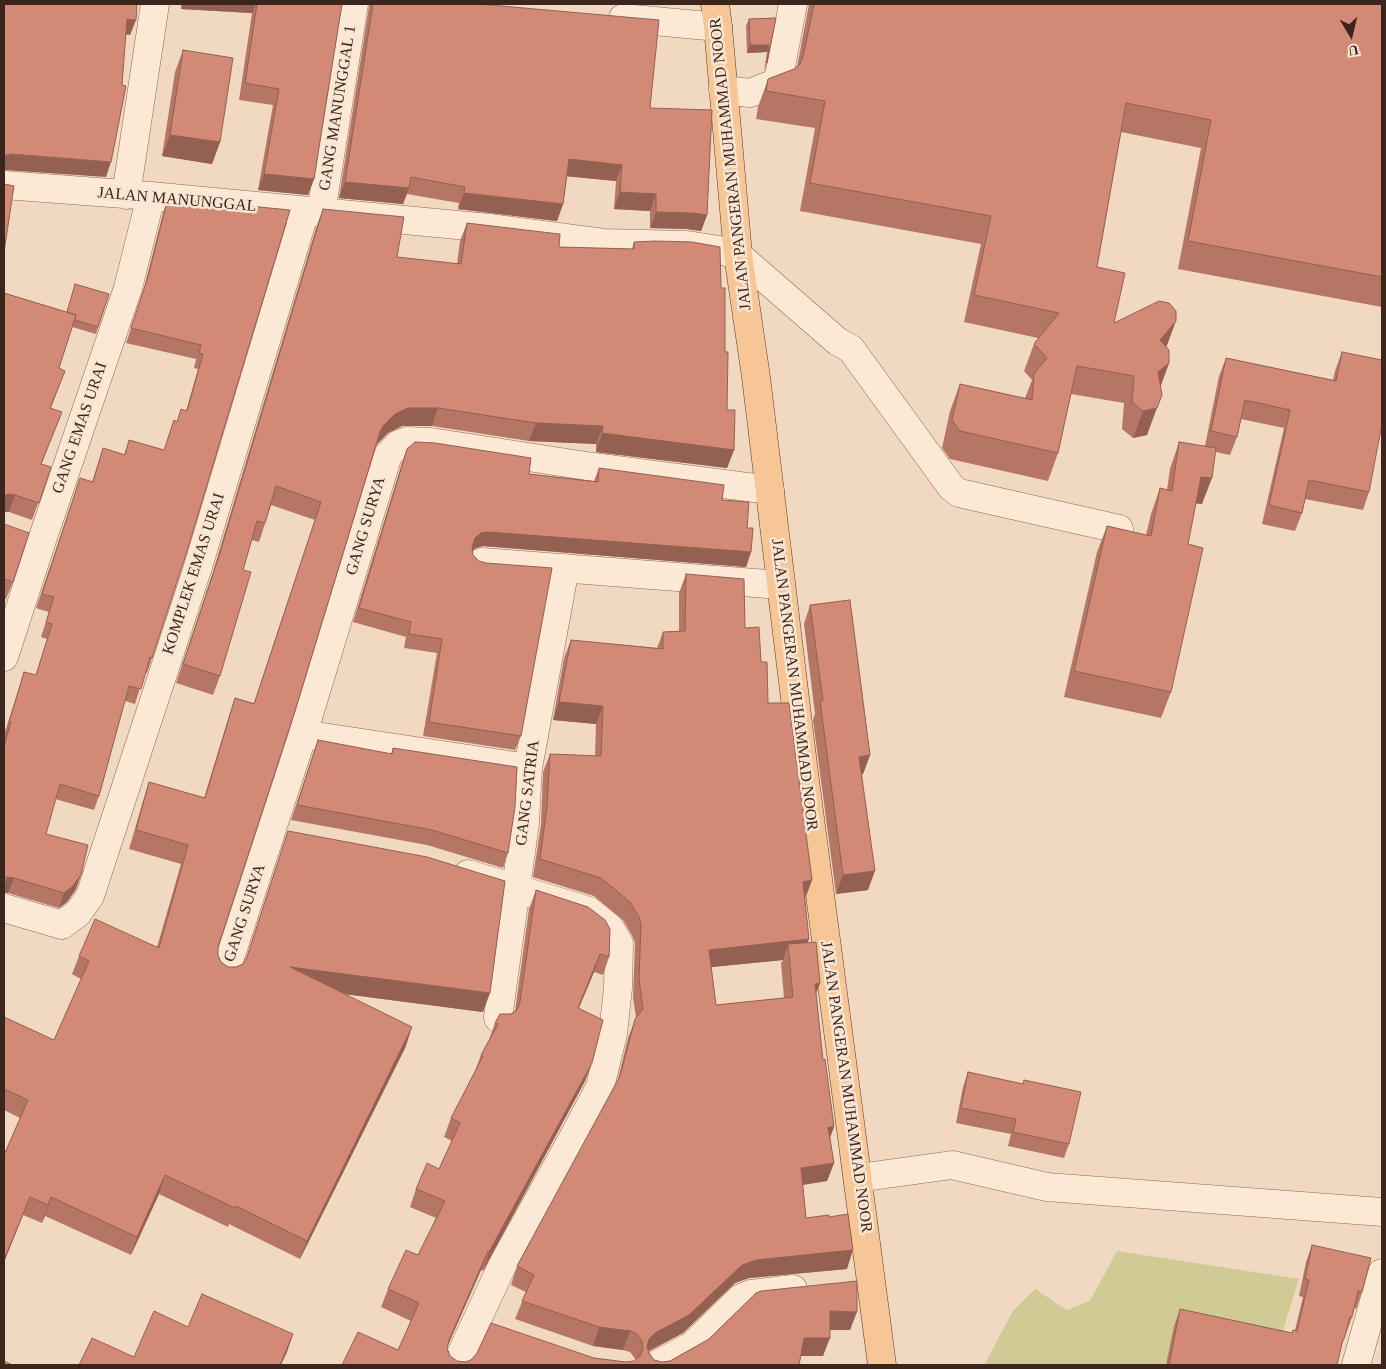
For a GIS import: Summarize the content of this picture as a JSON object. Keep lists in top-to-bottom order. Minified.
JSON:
{"streets":{"main road":["JALAN PANGERAN MUHAMMAD NOOR"],"street":["GANG MANUNGGAL 1","JALAN MANUNGGAL","GANG EMAS URAI","GANG SURYA","KOMPLEK EMAS URAI","GANG SATRIA"]},"crossings":[["GANG MANUNGGAL 1","JALAN MANUNGGAL"],["GANG MANUNGGAL 1","KOMPLEK EMAS URAI"],["JALAN PANGERAN MUHAMMAD NOOR","JALAN MANUNGGAL"],["JALAN PANGERAN MUHAMMAD NOOR","GANG SURYA"],["JALAN MANUNGGAL","GANG EMAS URAI"],["JALAN MANUNGGAL","KOMPLEK EMAS URAI"]],"north":"bottom"}
